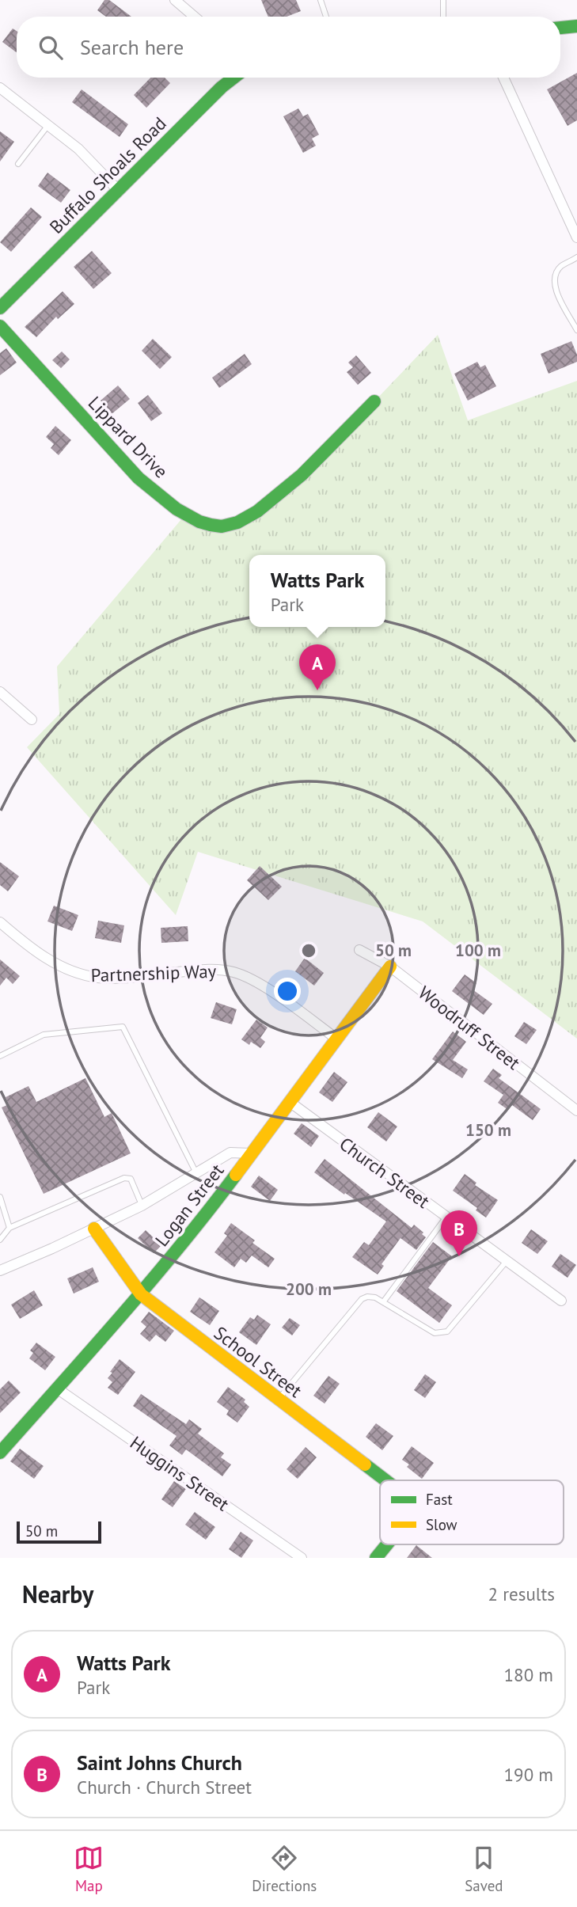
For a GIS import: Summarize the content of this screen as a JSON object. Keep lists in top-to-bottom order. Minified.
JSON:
{"streets":{"street":["Buffalo Shoals Road","Lippard Drive","Partnership Way","Woodruff Street","Church Street","Logan Street","School Street","Huggins Street"]},"crossings":[["Partnership Way","Logan Street"],["Woodruff Street","Logan Street"],["Church Street","Logan Street"],["Logan Street","School Street"],["Logan Street","Huggins Street"]],"legend":["Fast","Slow"],"scale_bar":"50 m","page":{"search":"Search here","popup":["Watts Park","Park"],"pins":["A","B"],"scale":"50 m","heading":["Nearby","2 results"],"list":[{"mark":"A","name":"Watts Park","note":"Park","value":"180 m"},{"mark":"B","name":"Saint Johns Church","note":"Church · Church Street","value":"190 m"}],"nav":["Map","Directions","Saved"]},"rings":["50 m","100 m","150 m","200 m"]}
